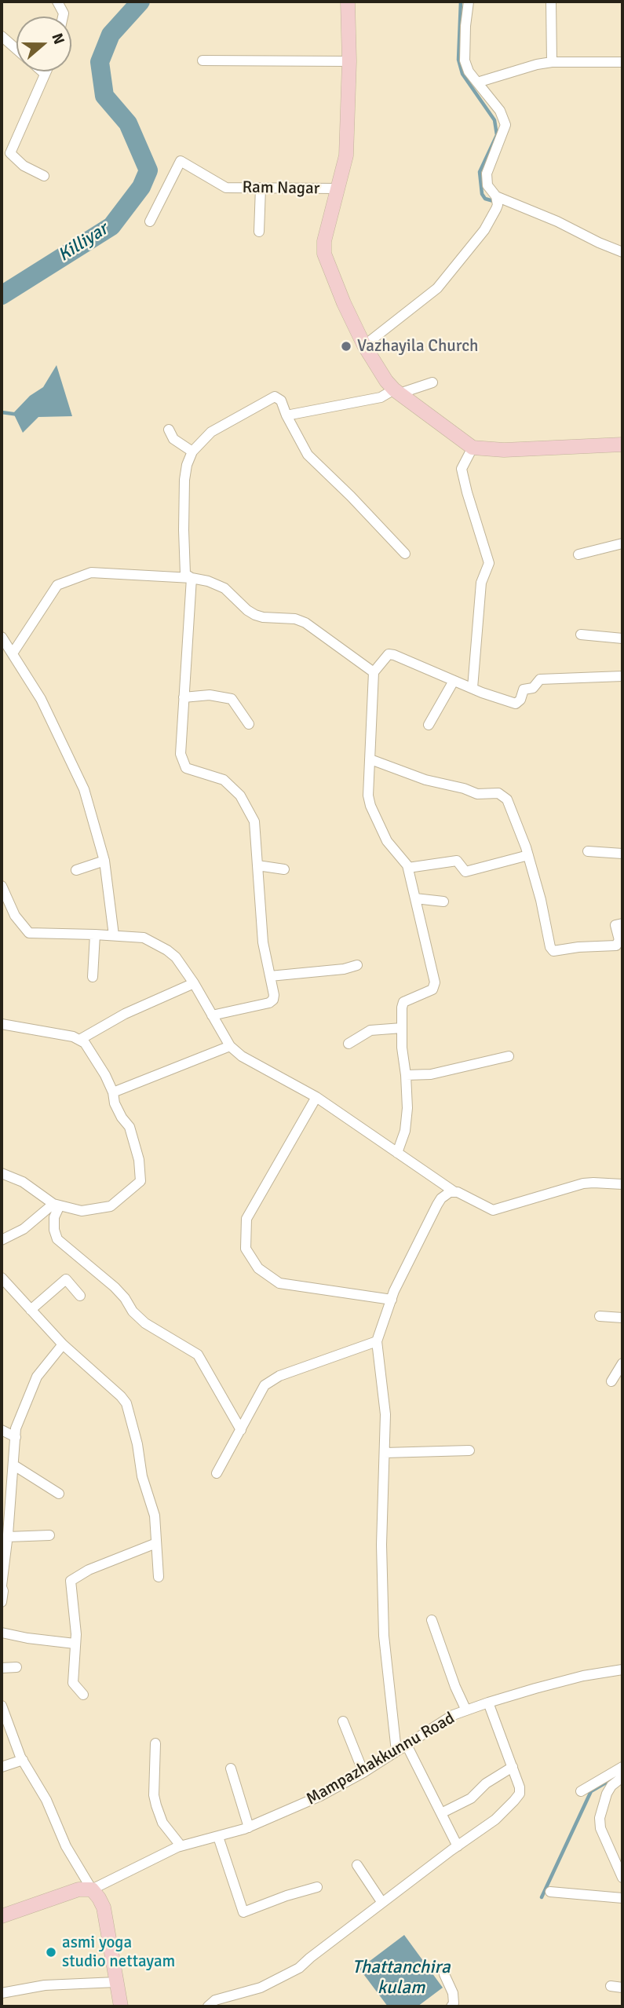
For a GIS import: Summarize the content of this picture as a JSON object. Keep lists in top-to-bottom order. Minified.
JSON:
{"streets":{"street":["Ram Nagar","Mampazhakkunnu Road"]},"water":["Killiyar","Thattanchira kulam"],"places":["Vazhayila Church","asmi yoga studio nettayam"],"north":"right"}
